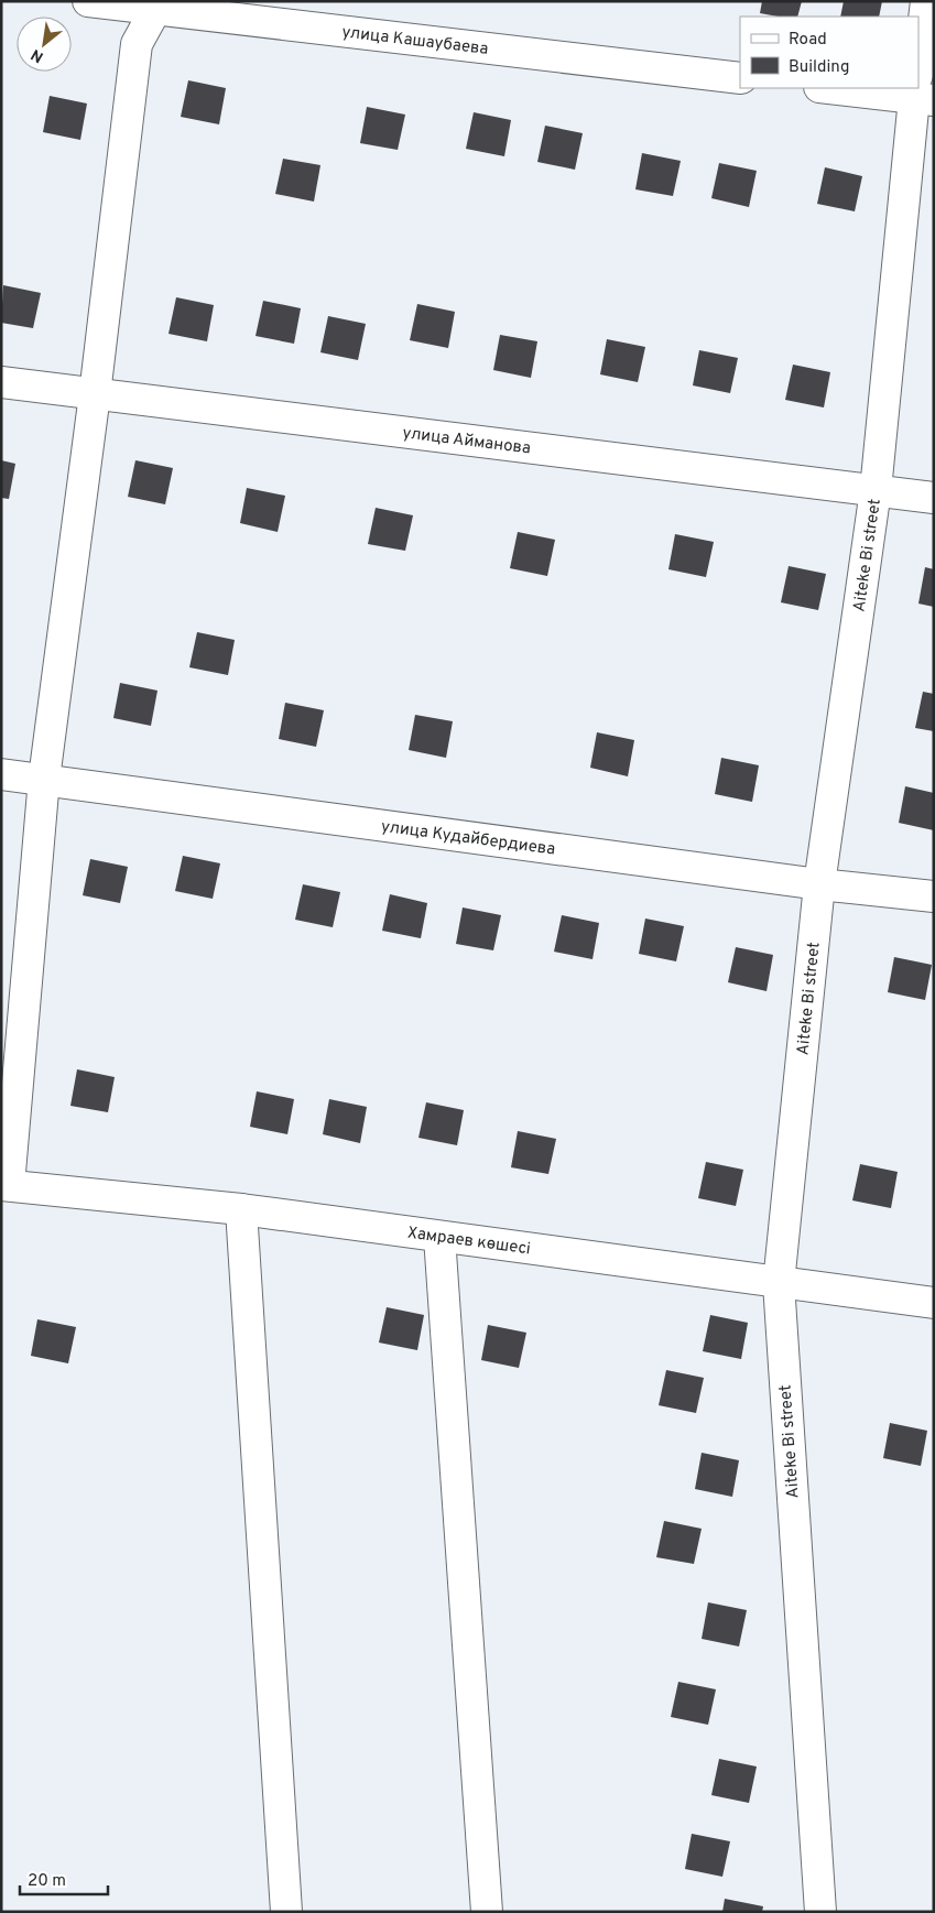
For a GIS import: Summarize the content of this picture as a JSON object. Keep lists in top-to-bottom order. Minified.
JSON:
{"streets":{"street":["улица Кашаубаева","улица Айманова","Aiteke Bi street","улица Кудайбердиева","Хамраев көшесі"]},"crossings":[["улица Айманова","Aiteke Bi street"],["Aiteke Bi street","улица Кудайбердиева"],["Aiteke Bi street","Хамраев көшесі"]],"legend":["Road","Building"],"scale_bar":"20 m","north":"bottom left"}
